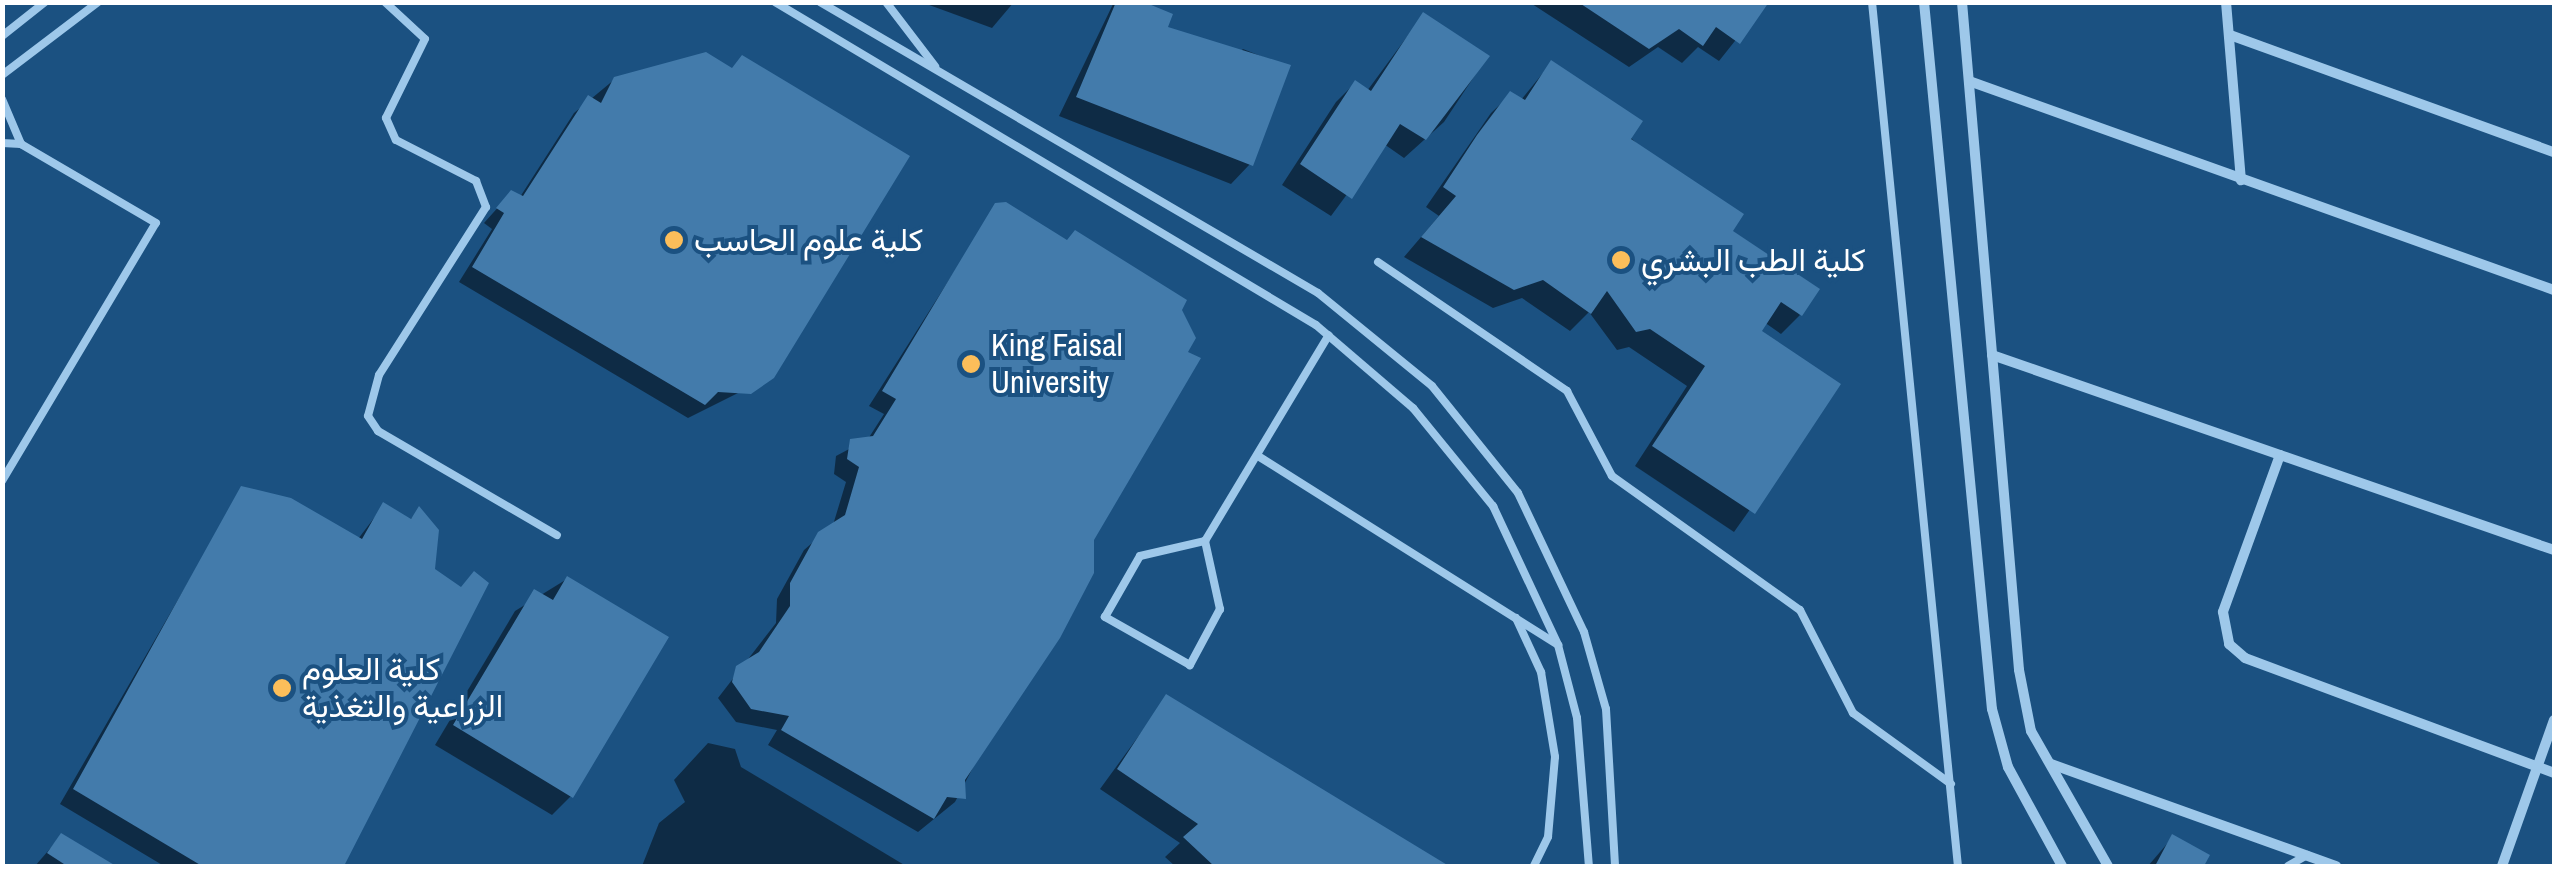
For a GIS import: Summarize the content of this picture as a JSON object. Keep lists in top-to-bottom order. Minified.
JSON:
{"places":["كلية علوم الحاسب","كلية الطب البشري","King Faisal University","كلية العلوم الزراعية والتغذية"]}
